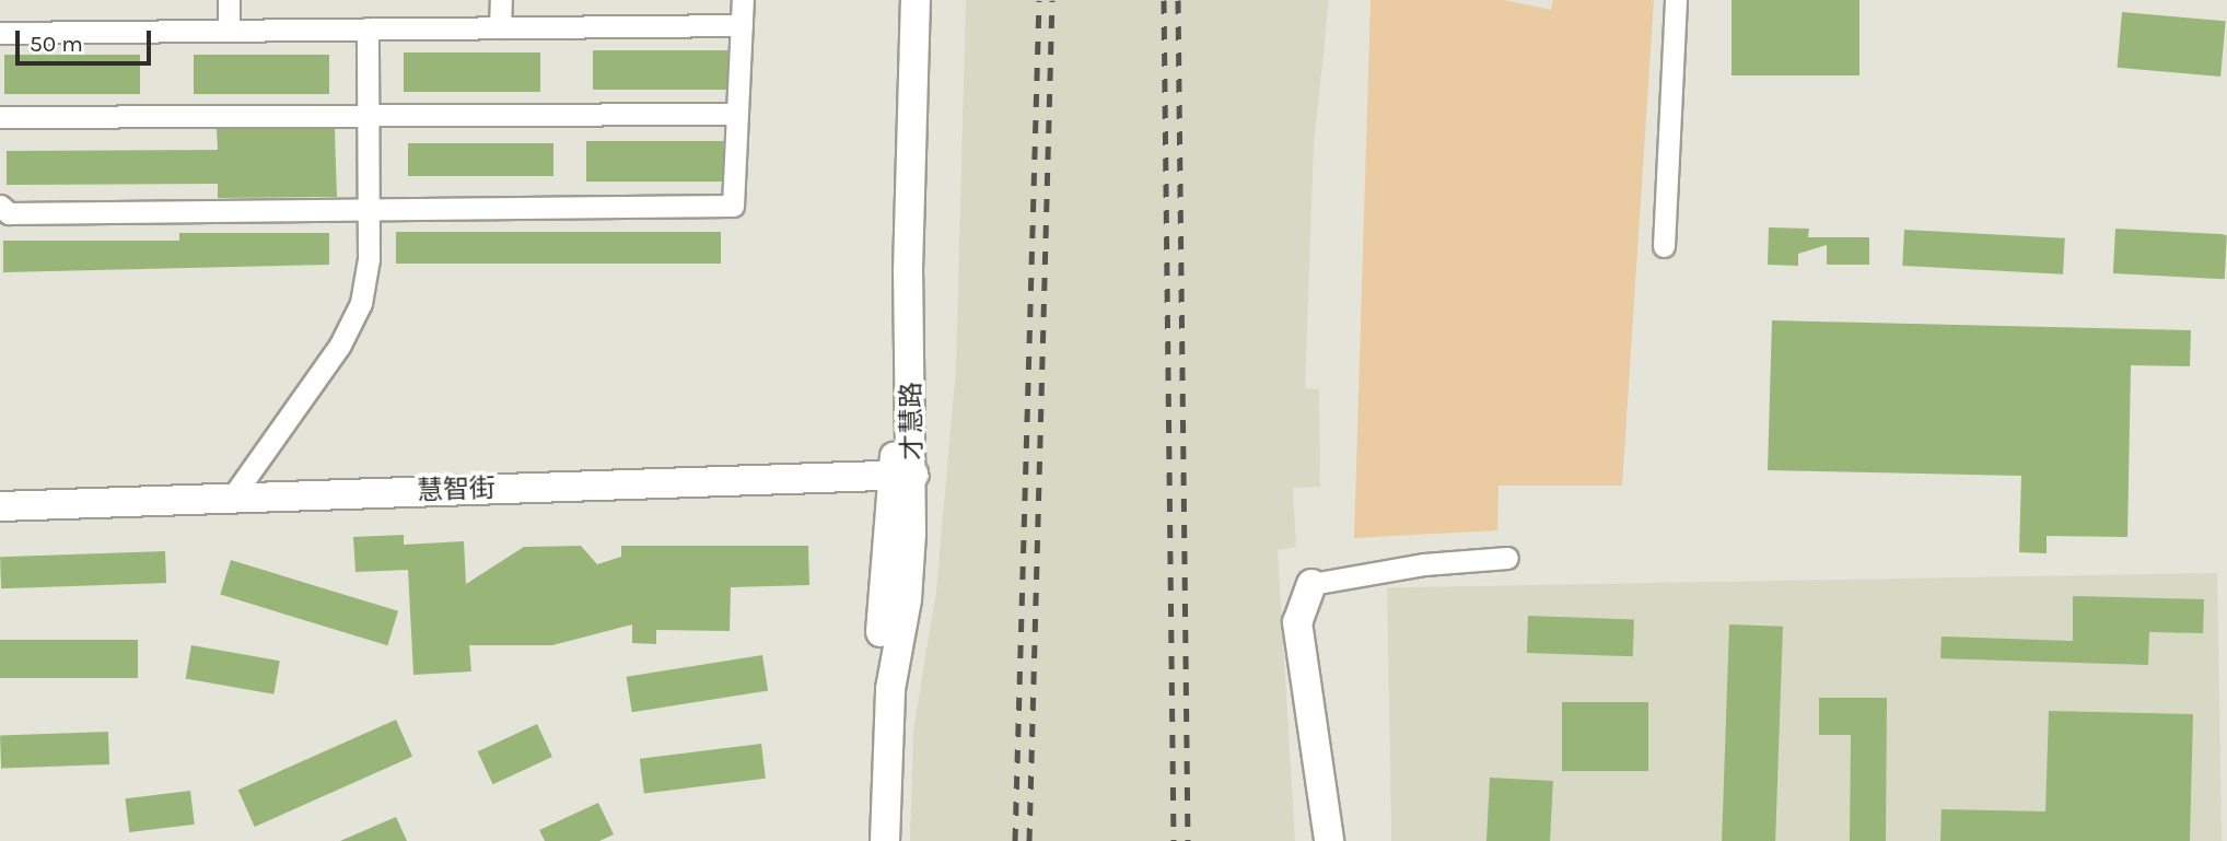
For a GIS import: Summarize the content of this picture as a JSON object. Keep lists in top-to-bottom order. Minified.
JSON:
{"streets":{"street":["才慧路","慧智街"]},"crossings":[["才慧路","慧智街"]],"scale_bar":"50 m"}
